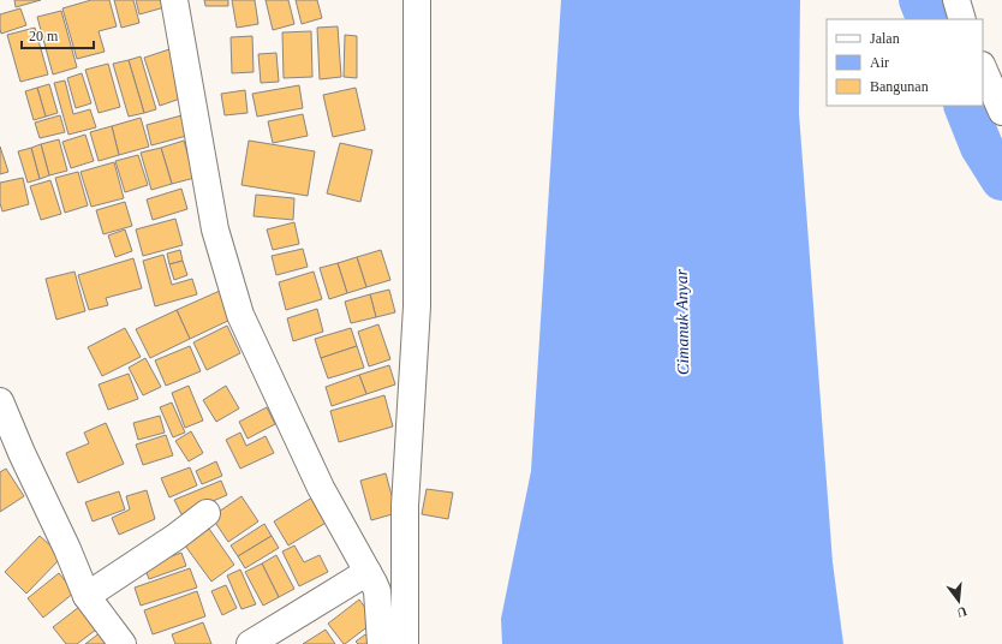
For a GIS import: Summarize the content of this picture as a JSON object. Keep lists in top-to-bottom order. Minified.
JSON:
{"water":["Cimanuk Anyar"],"legend":["Jalan","Air","Bangunan"],"scale_bar":"20 m","north":"bottom"}
